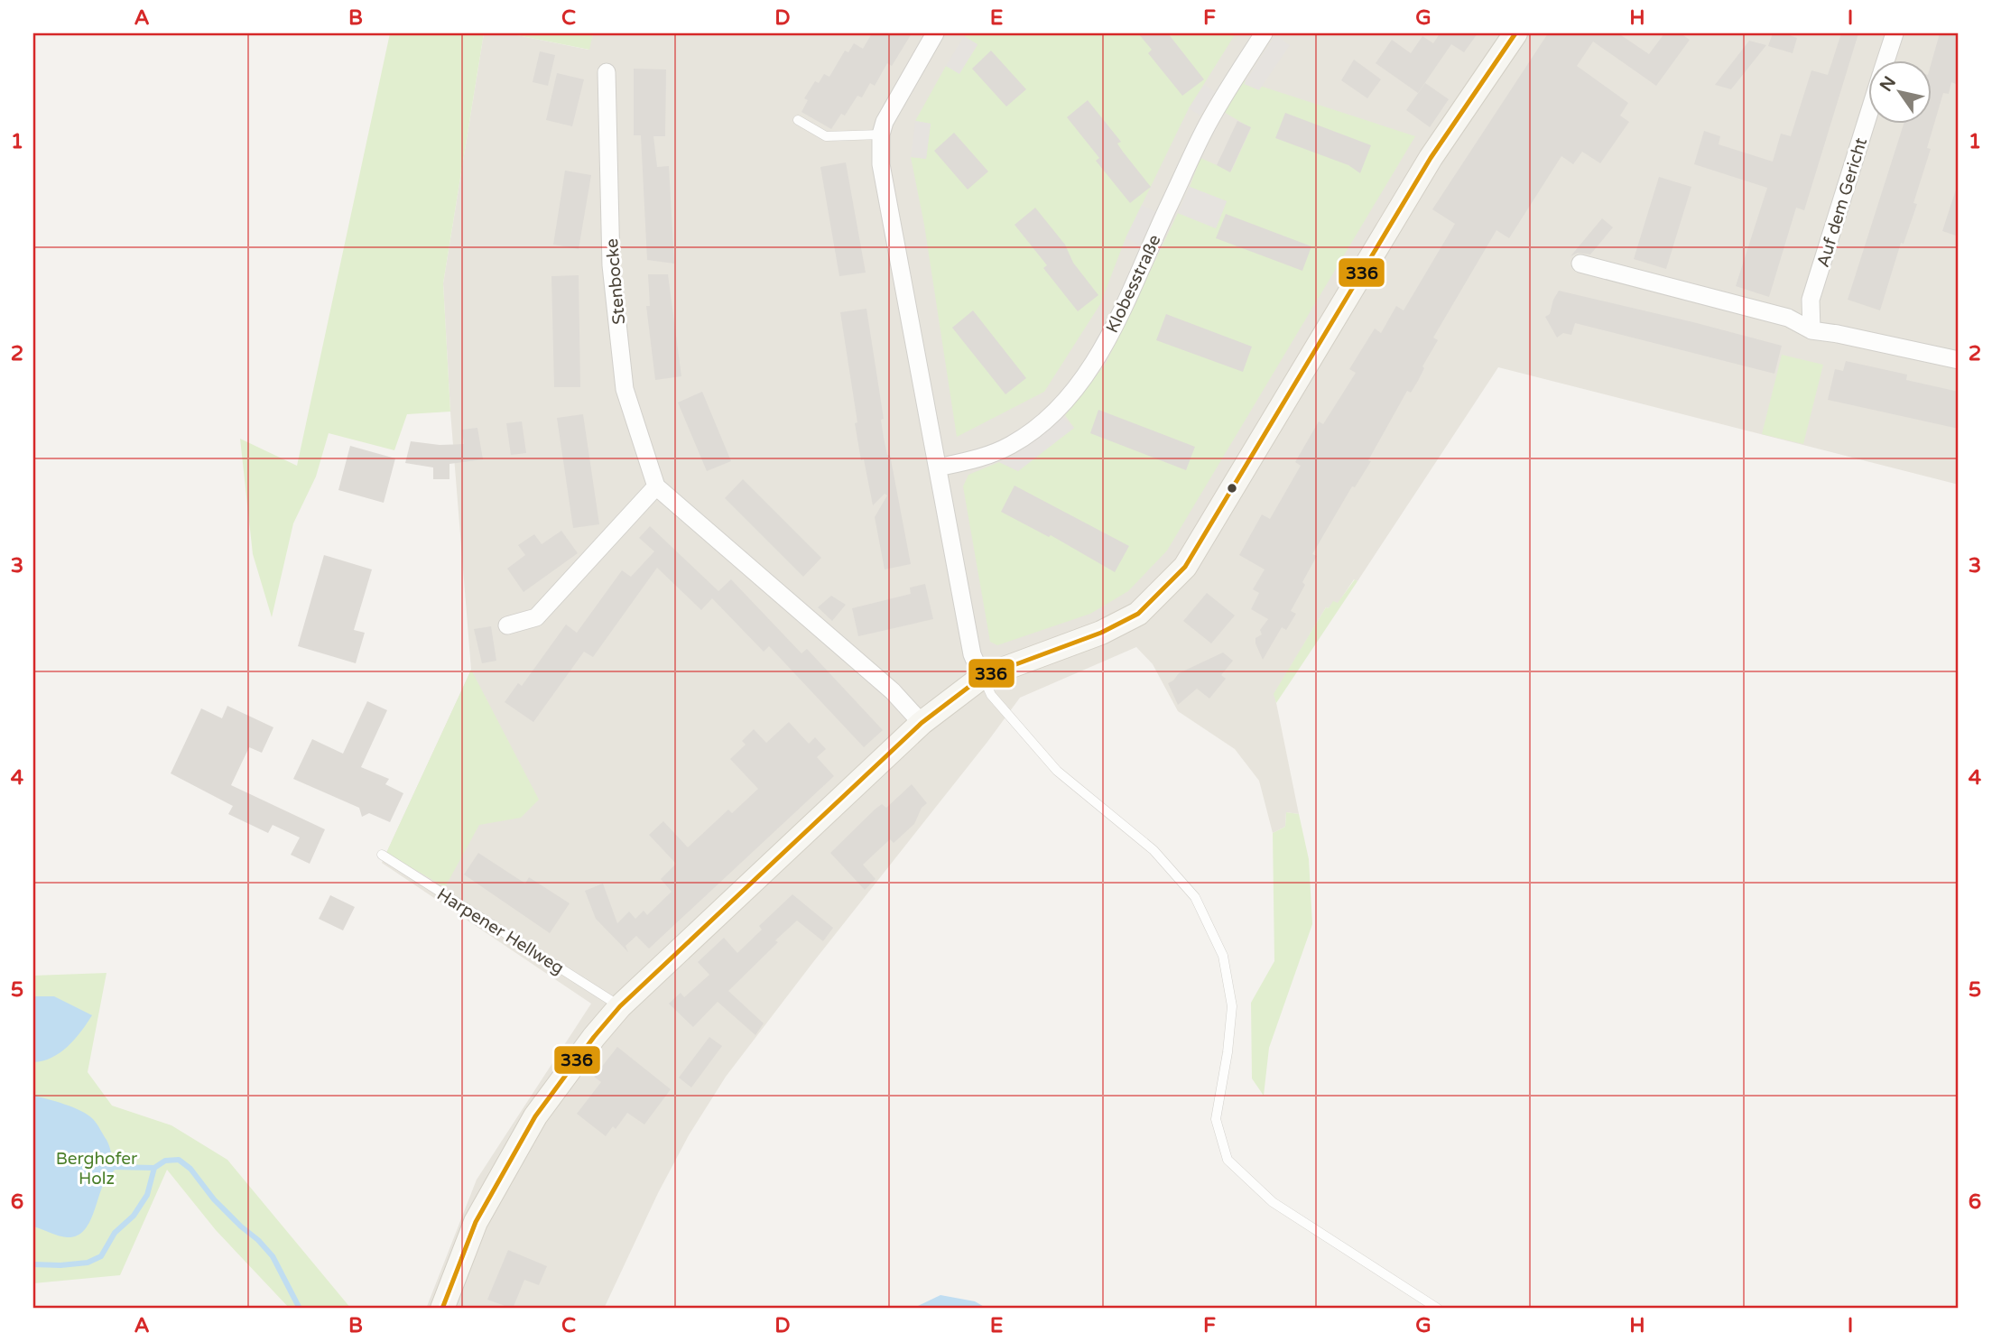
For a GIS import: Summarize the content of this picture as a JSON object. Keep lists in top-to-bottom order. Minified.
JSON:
{"streets":{"street":["Auf dem Gericht","Stenbocke","Klobesstraße"],"lane":["Harpener Hellweg"]},"parks":["Berghofer Holz"],"lines":["transit line 336"],"north":"top left","grid":{"columns":["A","B","C","D","E","F","G","H","I"],"rows":["1","2","3","4","5","6"]}}
